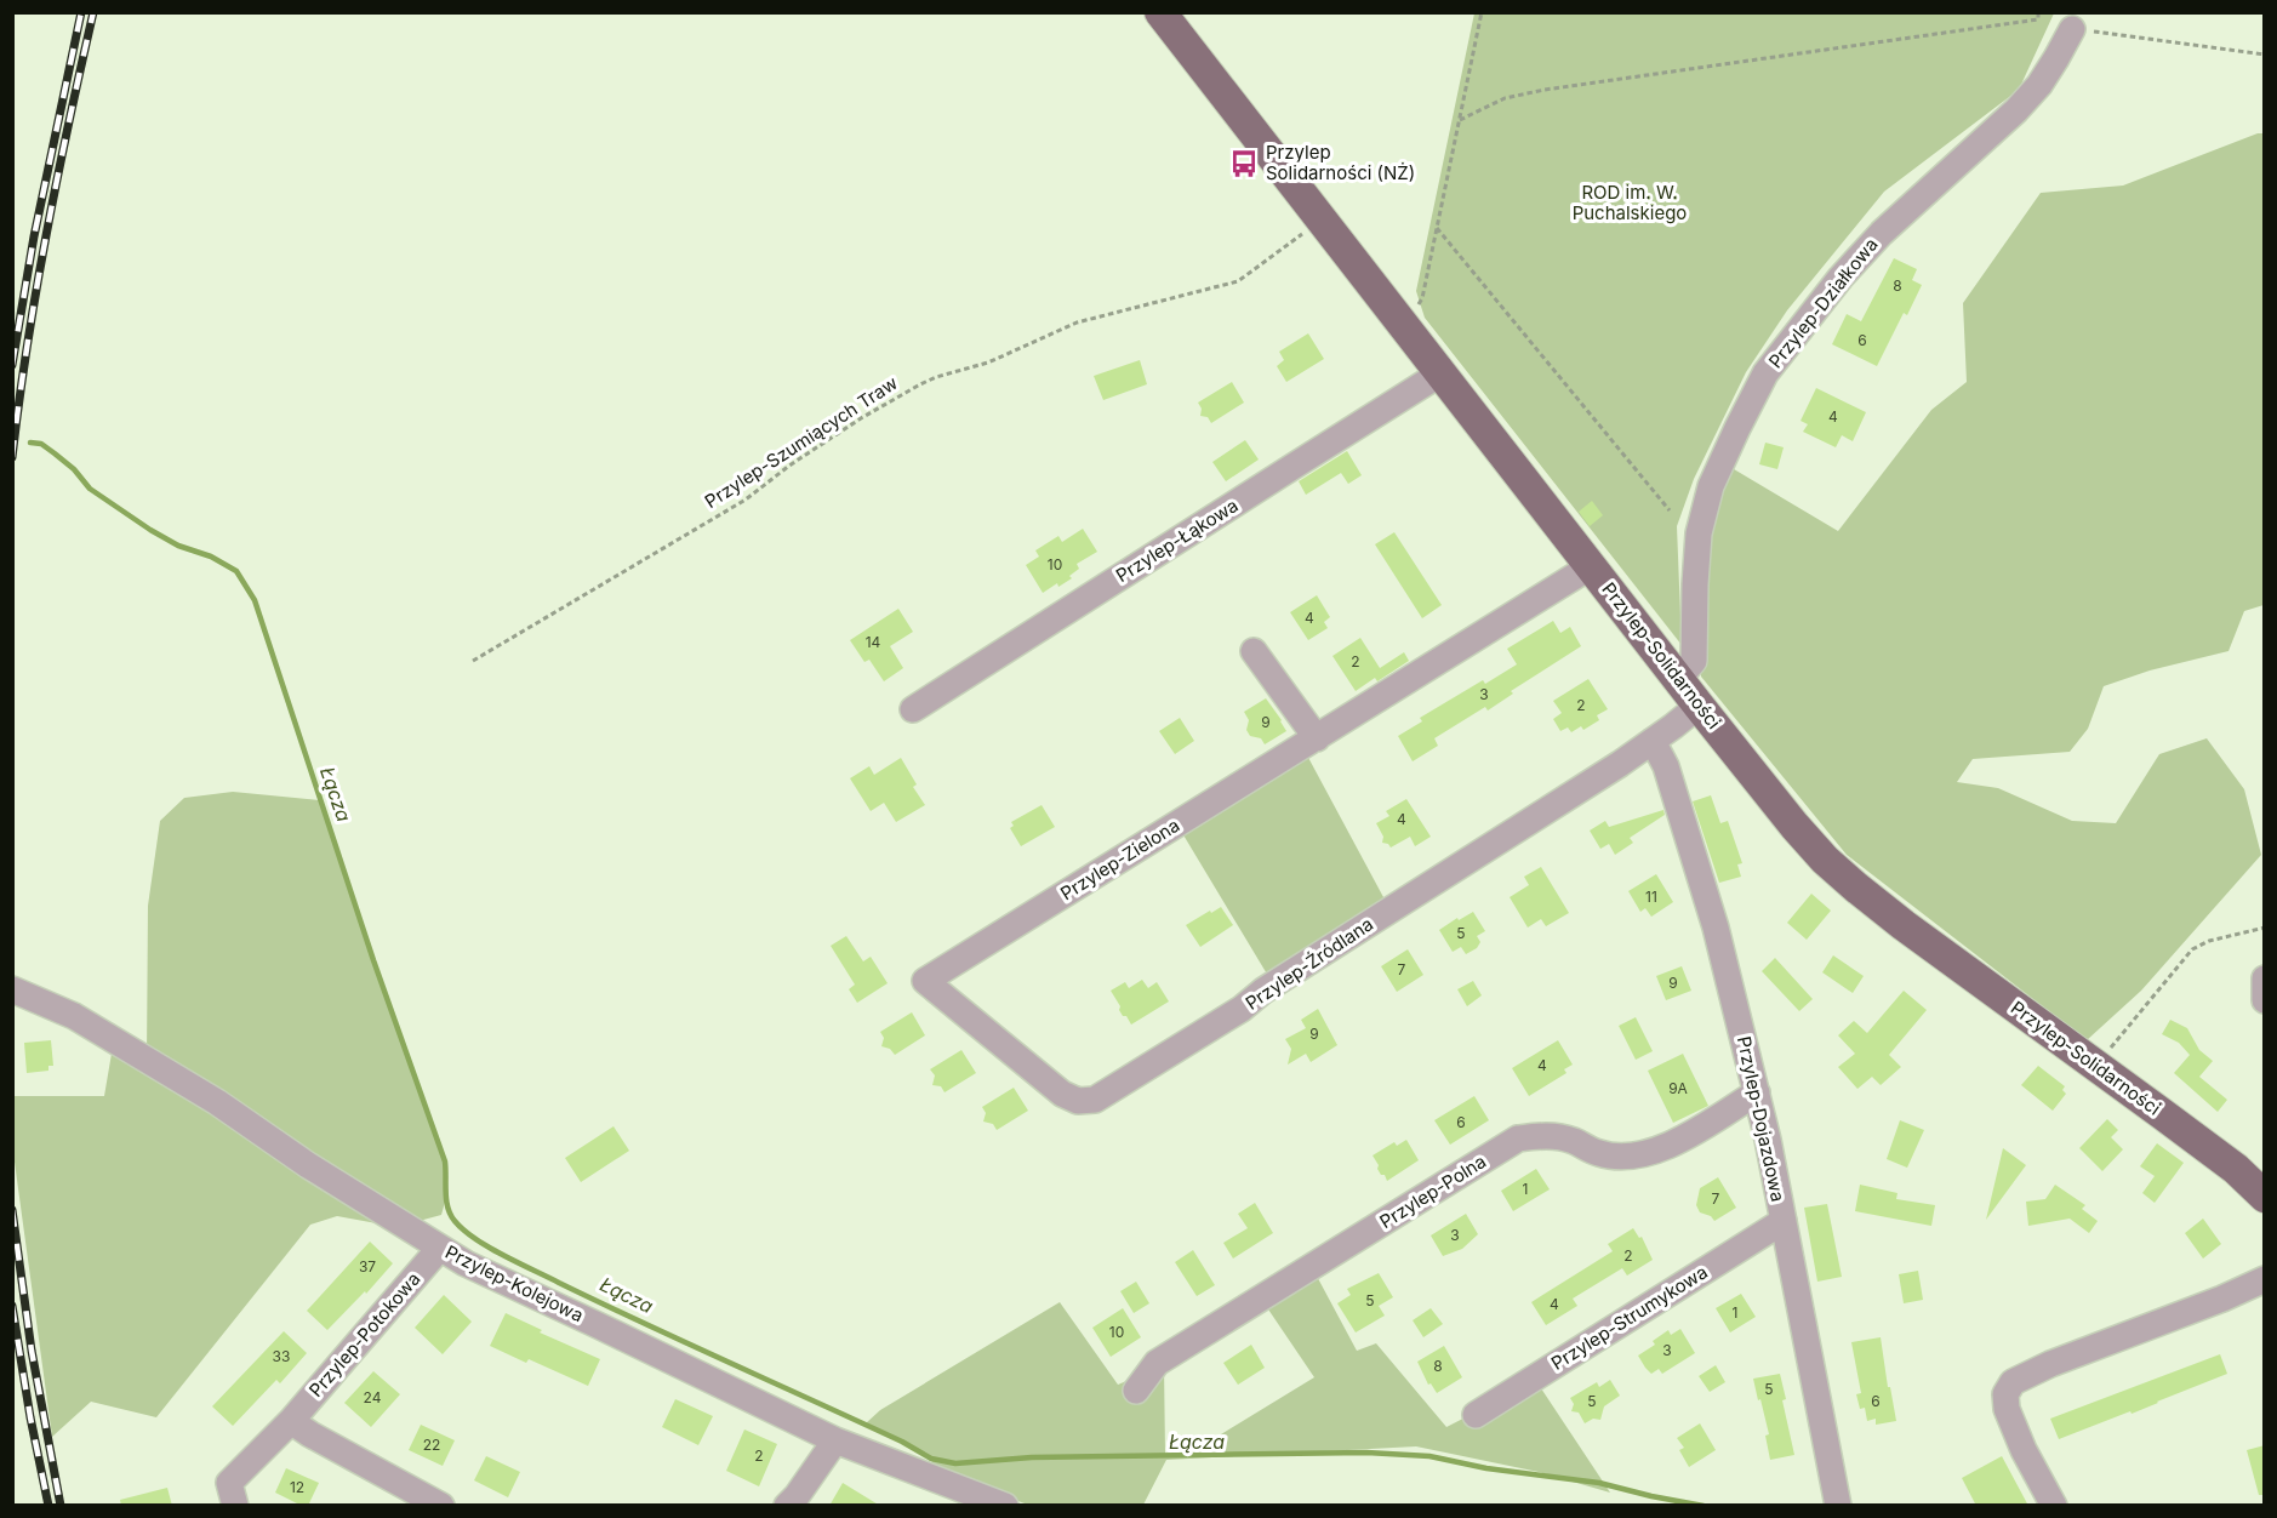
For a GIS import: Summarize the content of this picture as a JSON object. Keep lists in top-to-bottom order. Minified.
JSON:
{"streets":{"main road":["Przylep-Solidarności"],"street":["Przylep-Działkowa","Przylep-Łąkowa","Przylep-Zielona","Przylep-Źródlana","Przylep-Dojazdowa","Przylep-Polna","Przylep-Kolejowa","Przylep-Strumykowa","Przylep-Potokowa"],"path":["Przylep-Szumiących Traw"]},"crossings":[["Przylep-Działkowa","Przylep-Solidarności"],["Przylep-Szumiących Traw","Przylep-Solidarności"],["Przylep-Łąkowa","Przylep-Solidarności"],["Przylep-Solidarności","Przylep-Zielona"],["Przylep-Solidarności","Przylep-Źródlana"],["Przylep-Zielona","Przylep-Źródlana"],["Przylep-Źródlana","Przylep-Dojazdowa"],["Przylep-Dojazdowa","Przylep-Polna"],["Przylep-Dojazdowa","Przylep-Strumykowa"],["Przylep-Kolejowa","Przylep-Potokowa"]],"water":["Łącza"],"parks":["ROD im. W. Puchalskiego"],"places":{"bus stop":["Przylep Solidarności (NŻ)"]},"house_numbers":["8","6","4","10","4","14","2","3","2","9","4","11","5","7","9","9","4","9A","6","1","7","3","2","37","5","4","1","10","3","33","8","5","24","5","6","22","2","12"]}
